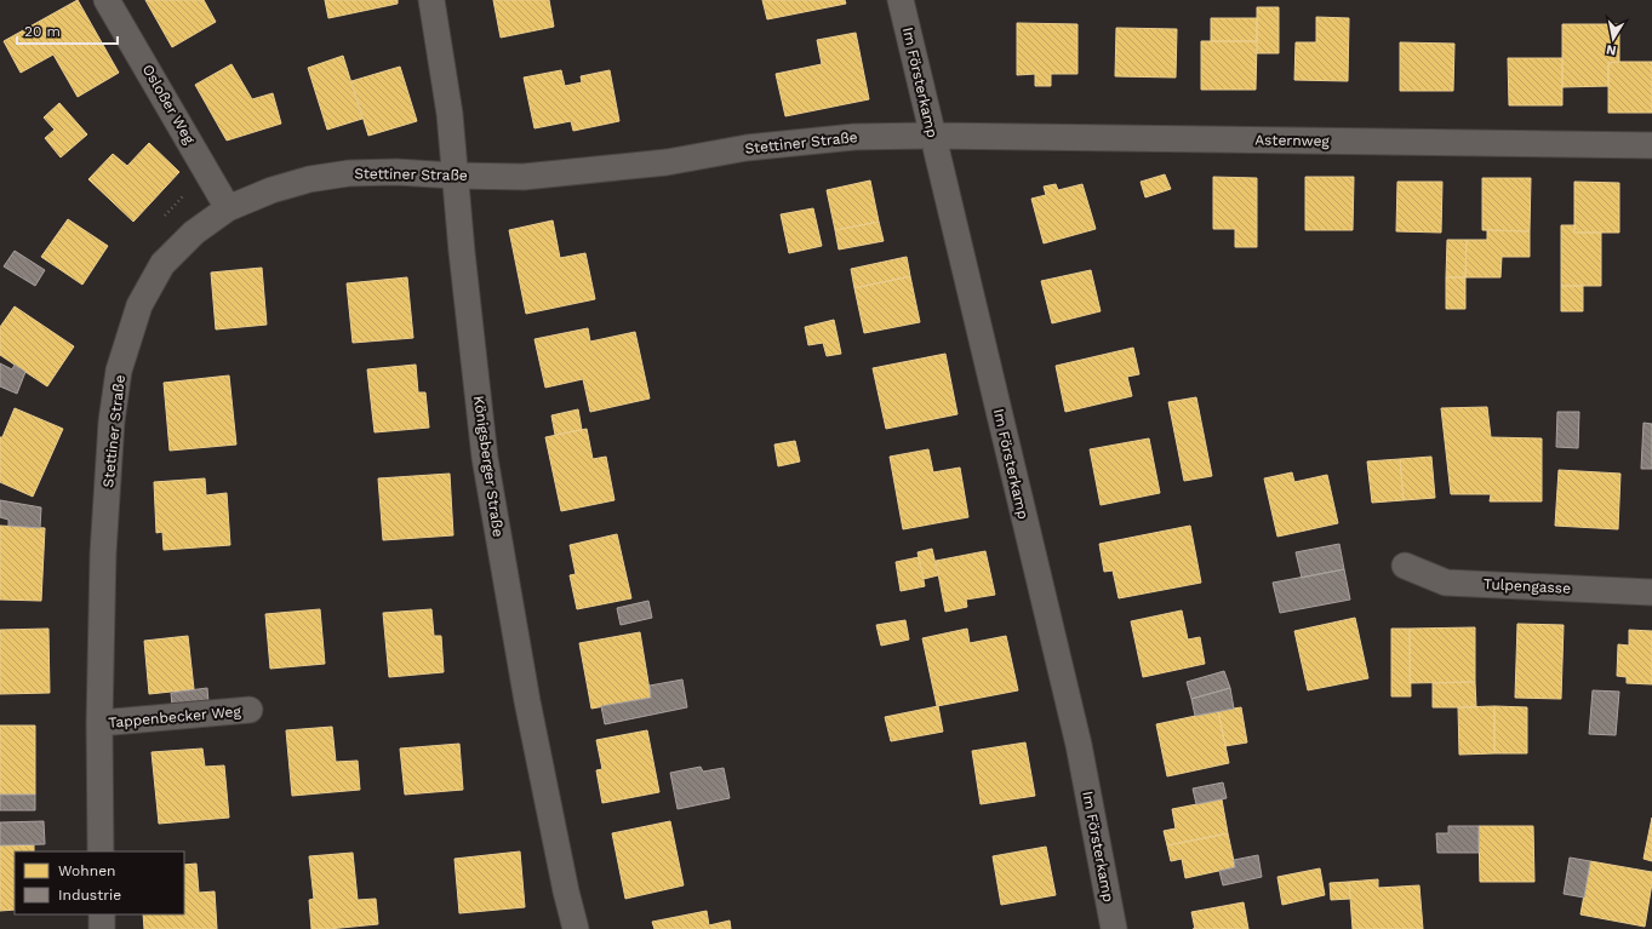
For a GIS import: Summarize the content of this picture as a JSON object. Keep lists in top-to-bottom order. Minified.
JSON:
{"streets":{"street":["Im Försterkamp","Osloßer Weg","Asternweg","Stettiner Straße","Königsberger Straße","Tulpengasse","Tappenbecker Weg"]},"crossings":[["Im Försterkamp","Asternweg"],["Im Försterkamp","Stettiner Straße"],["Osloßer Weg","Stettiner Straße"],["Asternweg","Stettiner Straße"],["Stettiner Straße","Königsberger Straße"],["Stettiner Straße","Tappenbecker Weg"]],"legend":["Wohnen","Industrie"],"scale_bar":"20 m","north":"bottom"}
